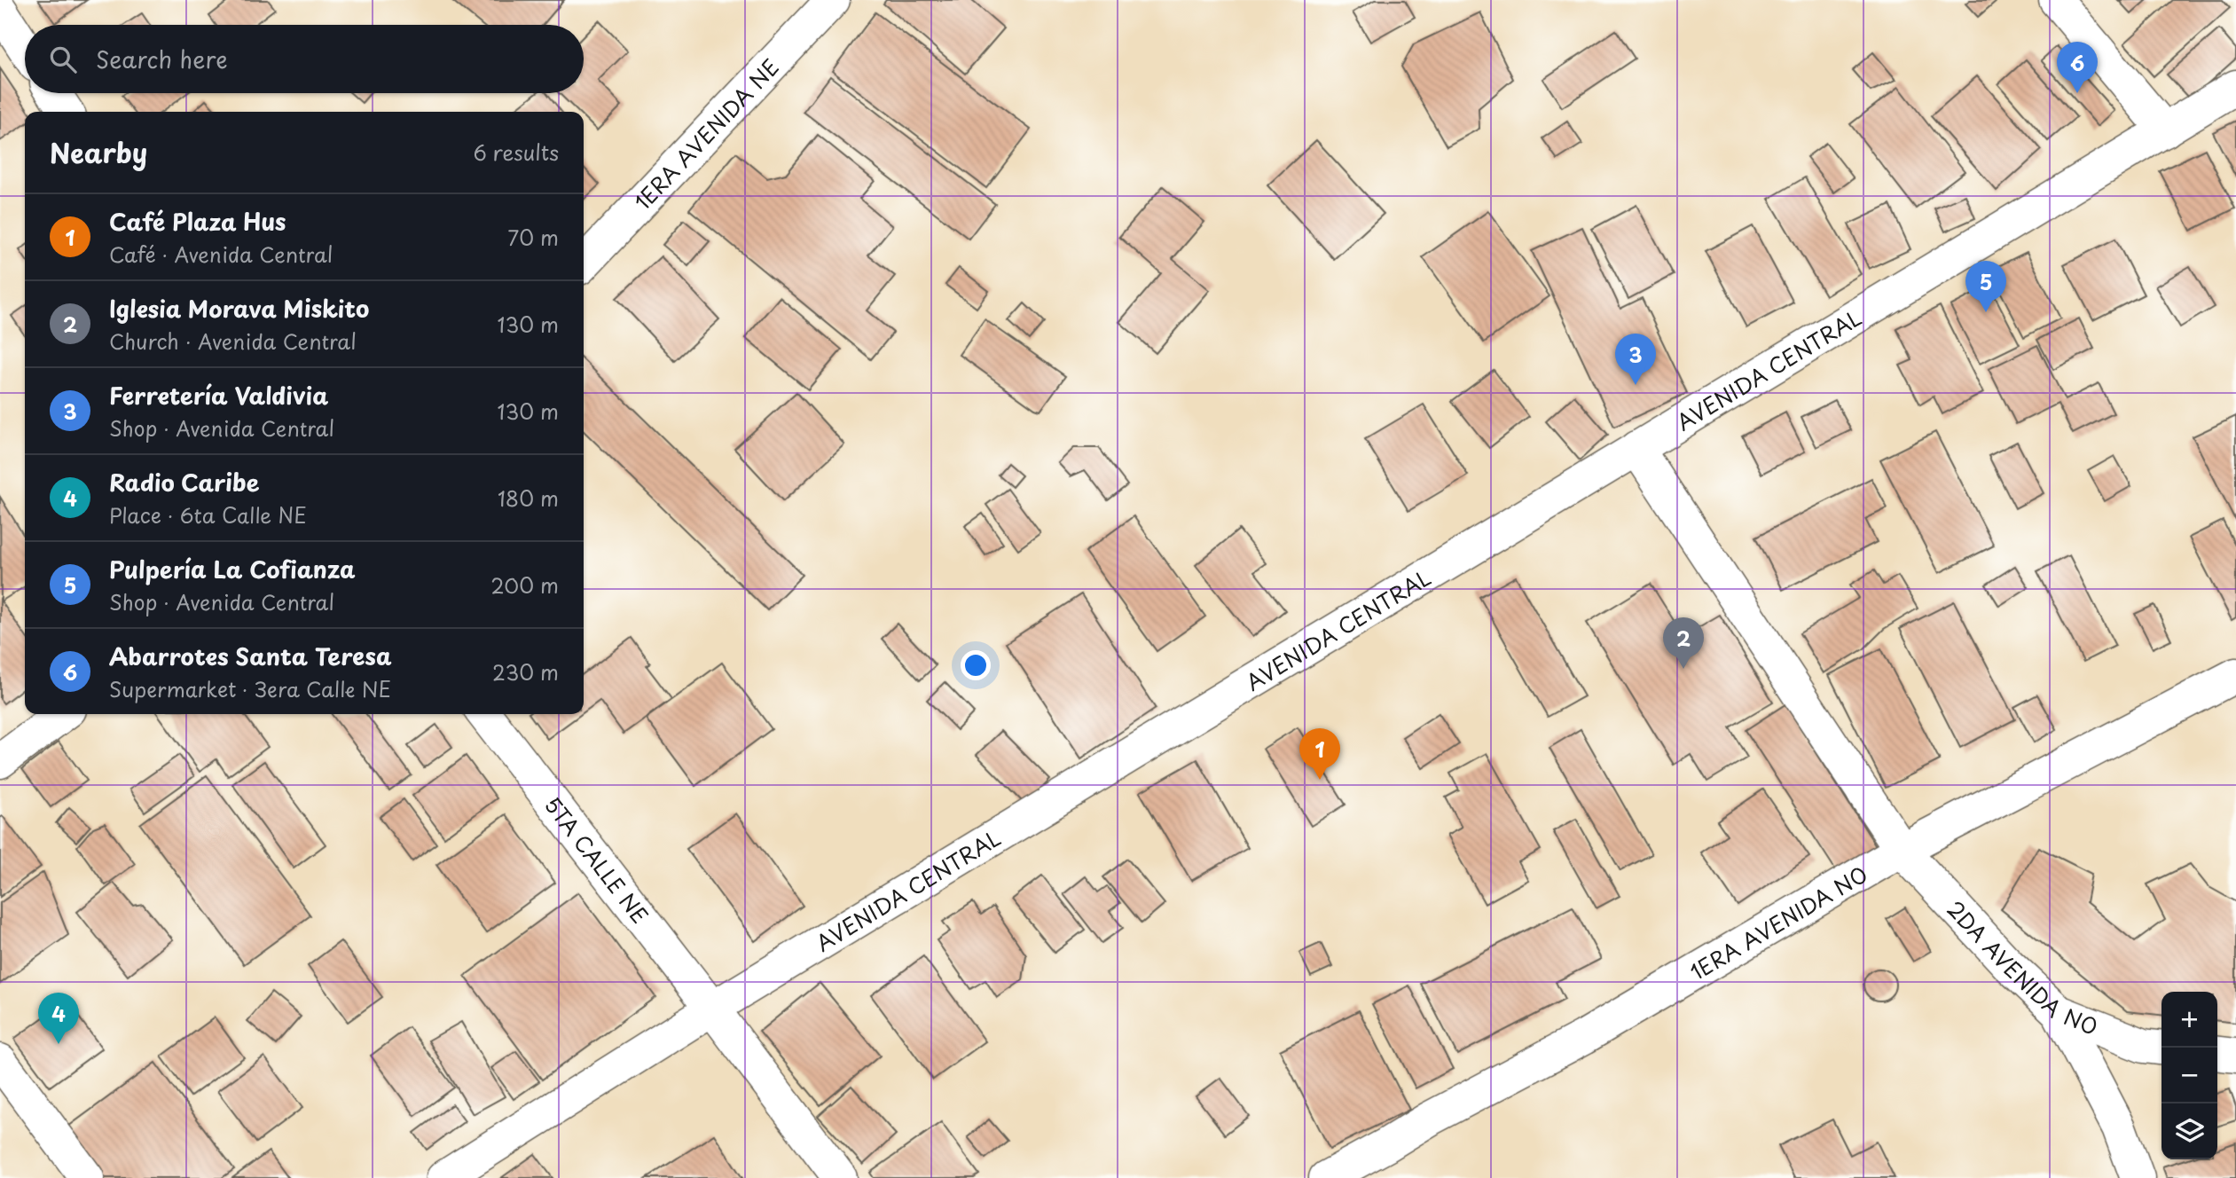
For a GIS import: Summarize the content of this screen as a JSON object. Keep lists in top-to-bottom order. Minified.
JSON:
{"streets":{"street":["1ERA AVENIDA NE","AVENIDA CENTRAL","5TA CALLE NE","1ERA AVENIDA NO","2DA AVENIDA NO"]},"crossings":[["AVENIDA CENTRAL","5TA CALLE NE"],["AVENIDA CENTRAL","2DA AVENIDA NO"],["1ERA AVENIDA NO","2DA AVENIDA NO"]],"page":{"search":"Search here","pins":["6","5","3","2","1","4"],"heading":["Nearby","6 results"],"list":[{"mark":"1","name":"Café Plaza Hus","note":"Café · Avenida Central","value":"70 m"},{"mark":"2","name":"Iglesia Morava Miskito","note":"Church · Avenida Central","value":"130 m"},{"mark":"3","name":"Ferretería Valdivia","note":"Shop · Avenida Central","value":"130 m"},{"mark":"4","name":"Radio Caribe","note":"Place · 6ta Calle NE","value":"180 m"},{"mark":"5","name":"Pulpería La Cofianza","note":"Shop · Avenida Central","value":"200 m"},{"mark":"6","name":"Abarrotes Santa Teresa","note":"Supermarket · 3era Calle NE","value":"230 m"}],"map_buttons":["+","−"]}}
